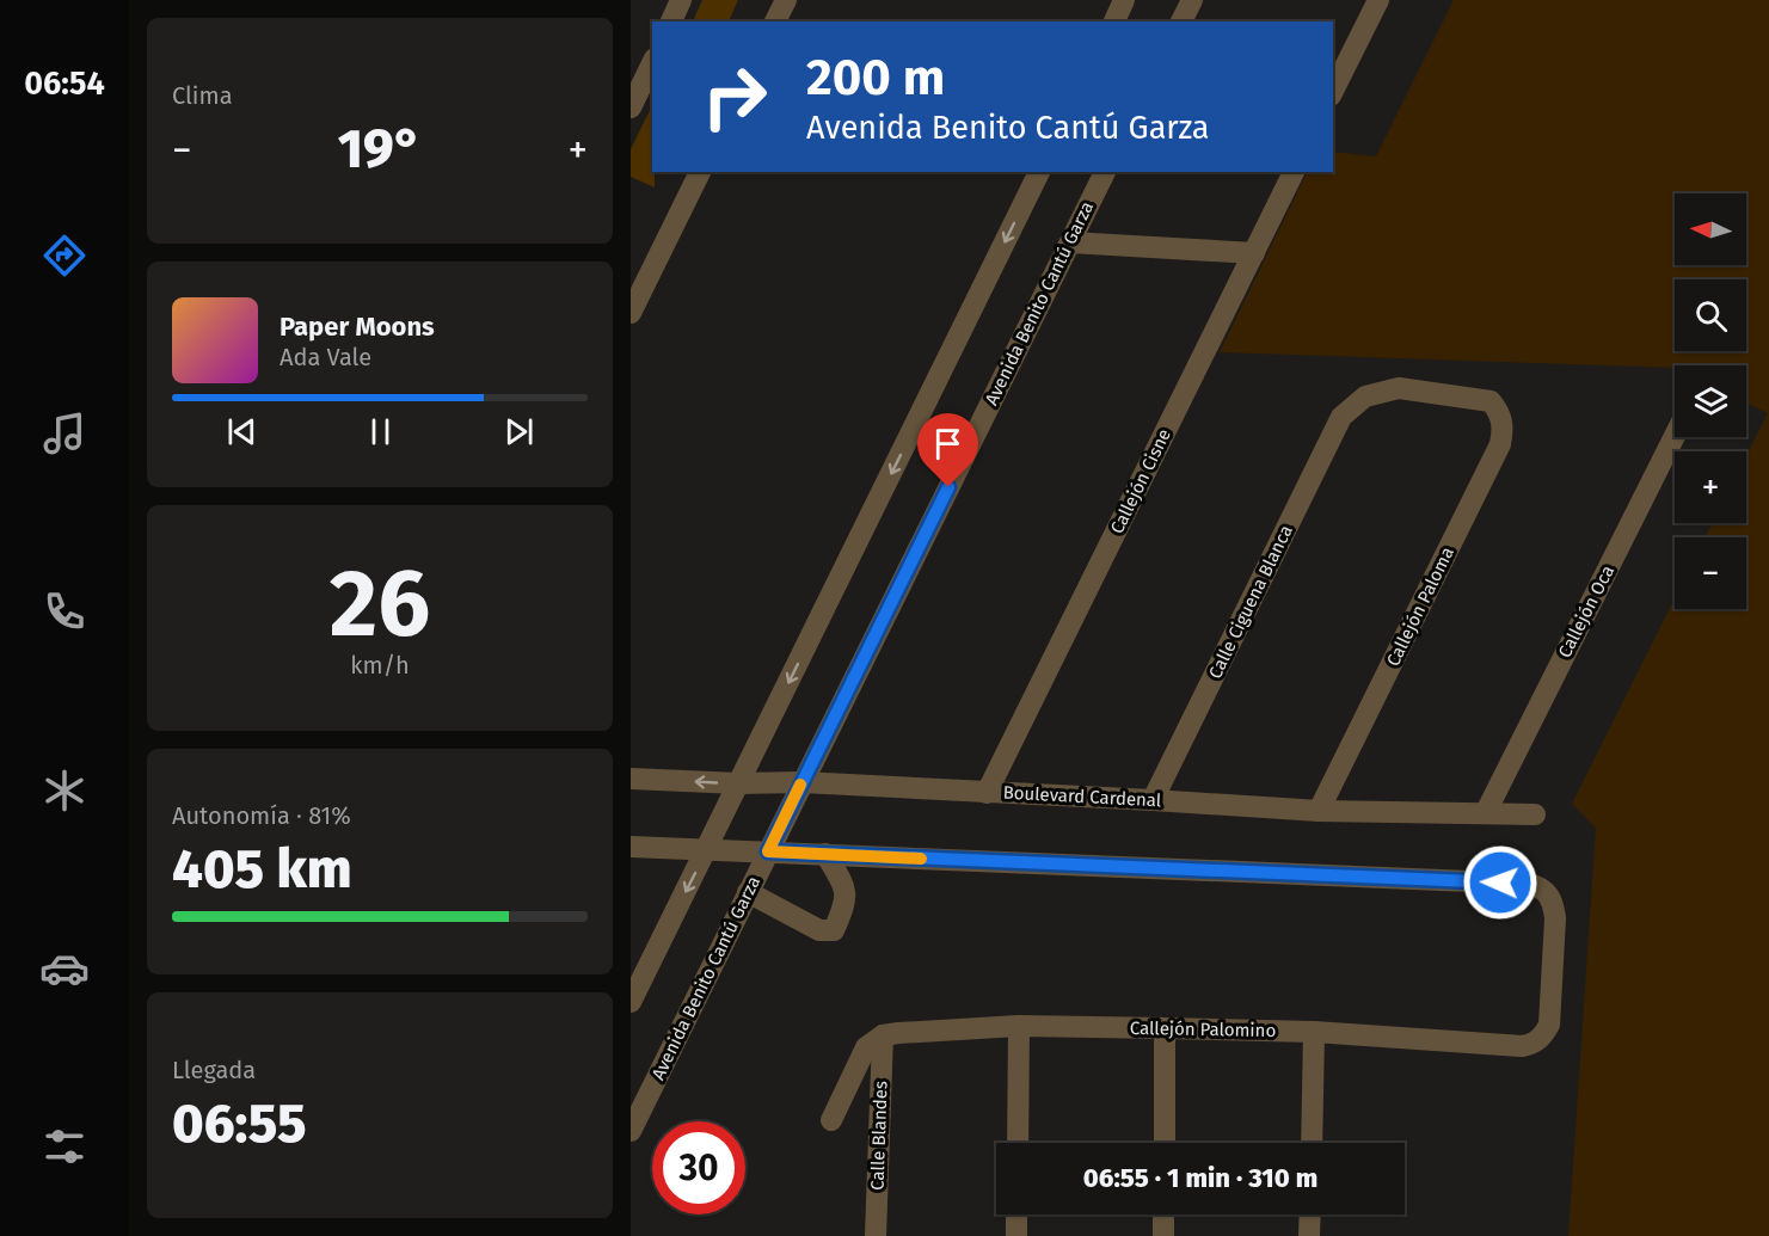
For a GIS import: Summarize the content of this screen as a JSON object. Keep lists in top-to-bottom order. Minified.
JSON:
{"streets":{"street":["Avenida Benito Cantú Garza","Callejón Cisne","Calle Ciguena Blanca","Callejón Paloma","Callejón Oca","Boulevard Cardenal","Callejón Palomino","Calle Blandes"]},"crossings":[["Avenida Benito Cantú Garza","Boulevard Cardenal"],["Callejón Cisne","Boulevard Cardenal"],["Calle Ciguena Blanca","Callejón Paloma"],["Calle Ciguena Blanca","Boulevard Cardenal"],["Callejón Paloma","Boulevard Cardenal"],["Callejón Oca","Boulevard Cardenal"],["Callejón Palomino","Calle Blandes"]],"north":"left","page":{"tabs":"06:54","tile":["Clima",["26","km/h"],["Autonomía · 81%","405 km"],["Llegada","06:55"]],"turn":["200 m","Avenida Benito Cantú Garza"],"heat":["−","19°","+"],"map_buttons":["+","−"],"song":["Paper Moons","Ada Vale"],"limit":"30","trip":"06:55 · 1 min · 310 m"}}
